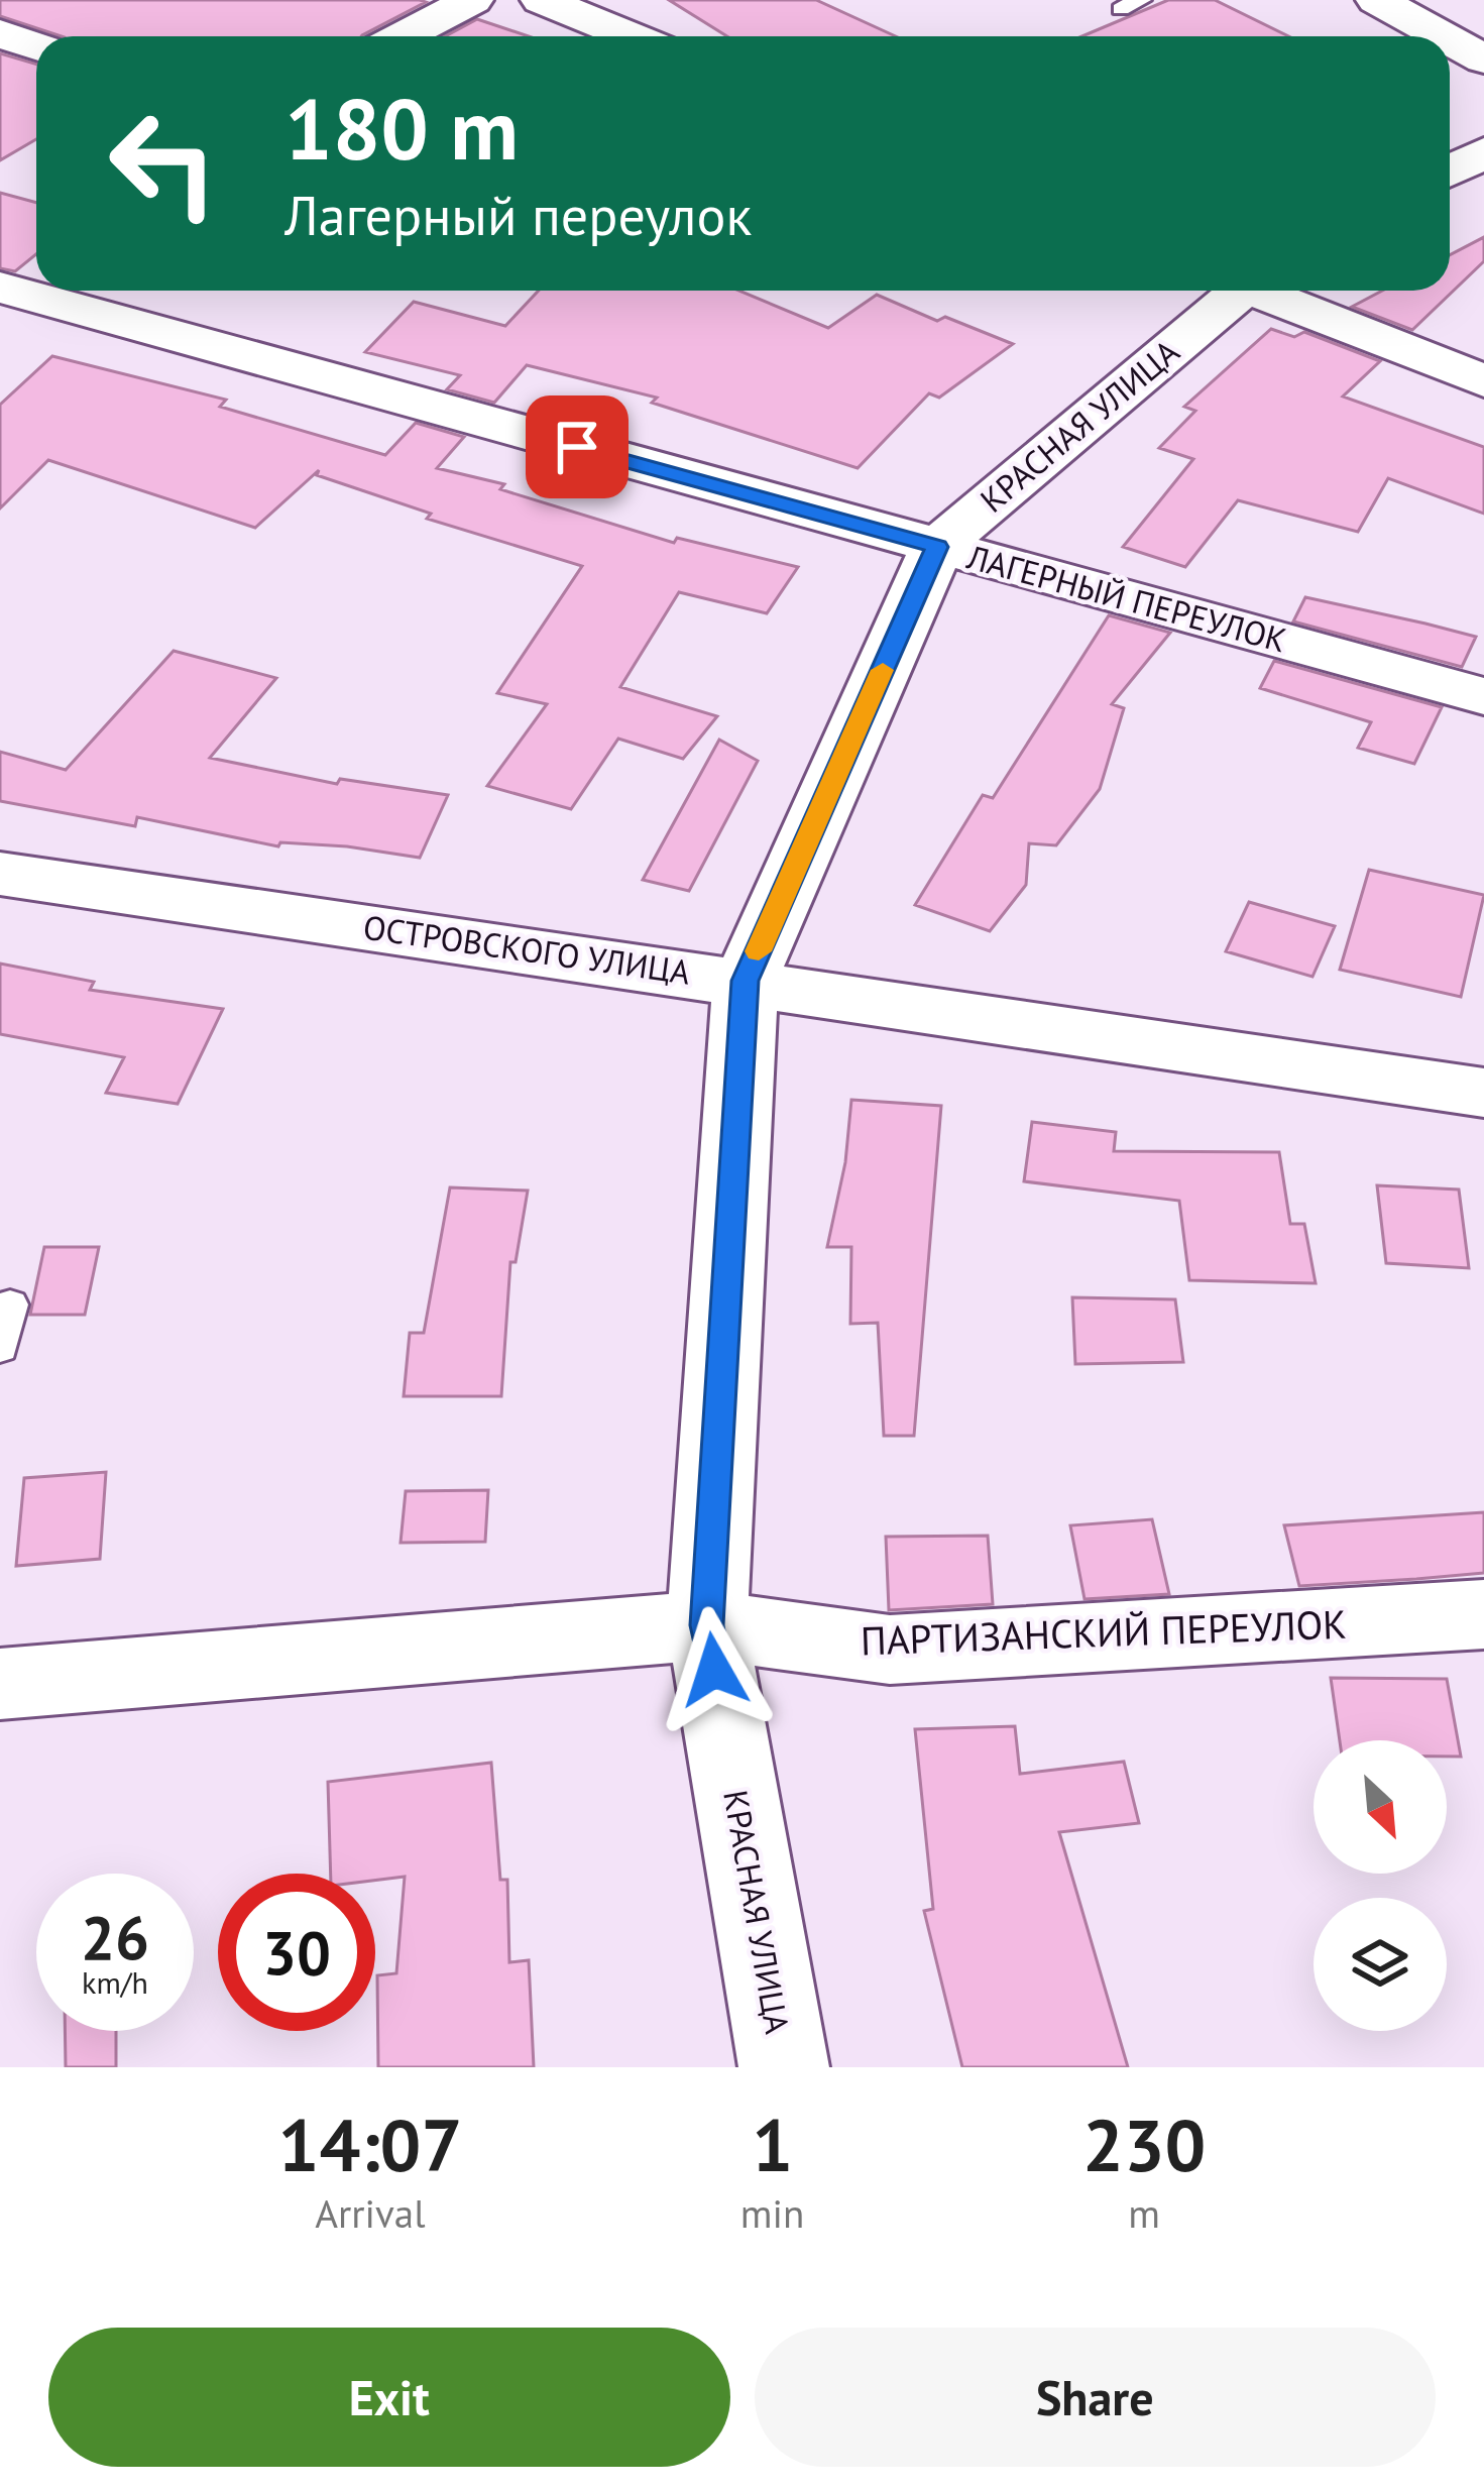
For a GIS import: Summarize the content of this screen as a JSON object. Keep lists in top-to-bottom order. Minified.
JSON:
{"streets":{"street":["КРАСНАЯ УЛИЦА","ЛАГЕРНЫЙ ПЕРЕУЛОК","ОСТРОВСКОГО УЛИЦА","ПАРТИЗАНСКИЙ ПЕРЕУЛОК"]},"crossings":[["КРАСНАЯ УЛИЦА","ЛАГЕРНЫЙ ПЕРЕУЛОК"],["КРАСНАЯ УЛИЦА","ОСТРОВСКОГО УЛИЦА"],["КРАСНАЯ УЛИЦА","ПАРТИЗАНСКИЙ ПЕРЕУЛОК"]],"north":"bottom right","page":{"turn":["180 m","Лагерный переулок"],"speed":"26 km/h","limit":"30","eta":["14:07","Arrival","1","min","230","m"],"buttons":["Exit","Share"]}}
